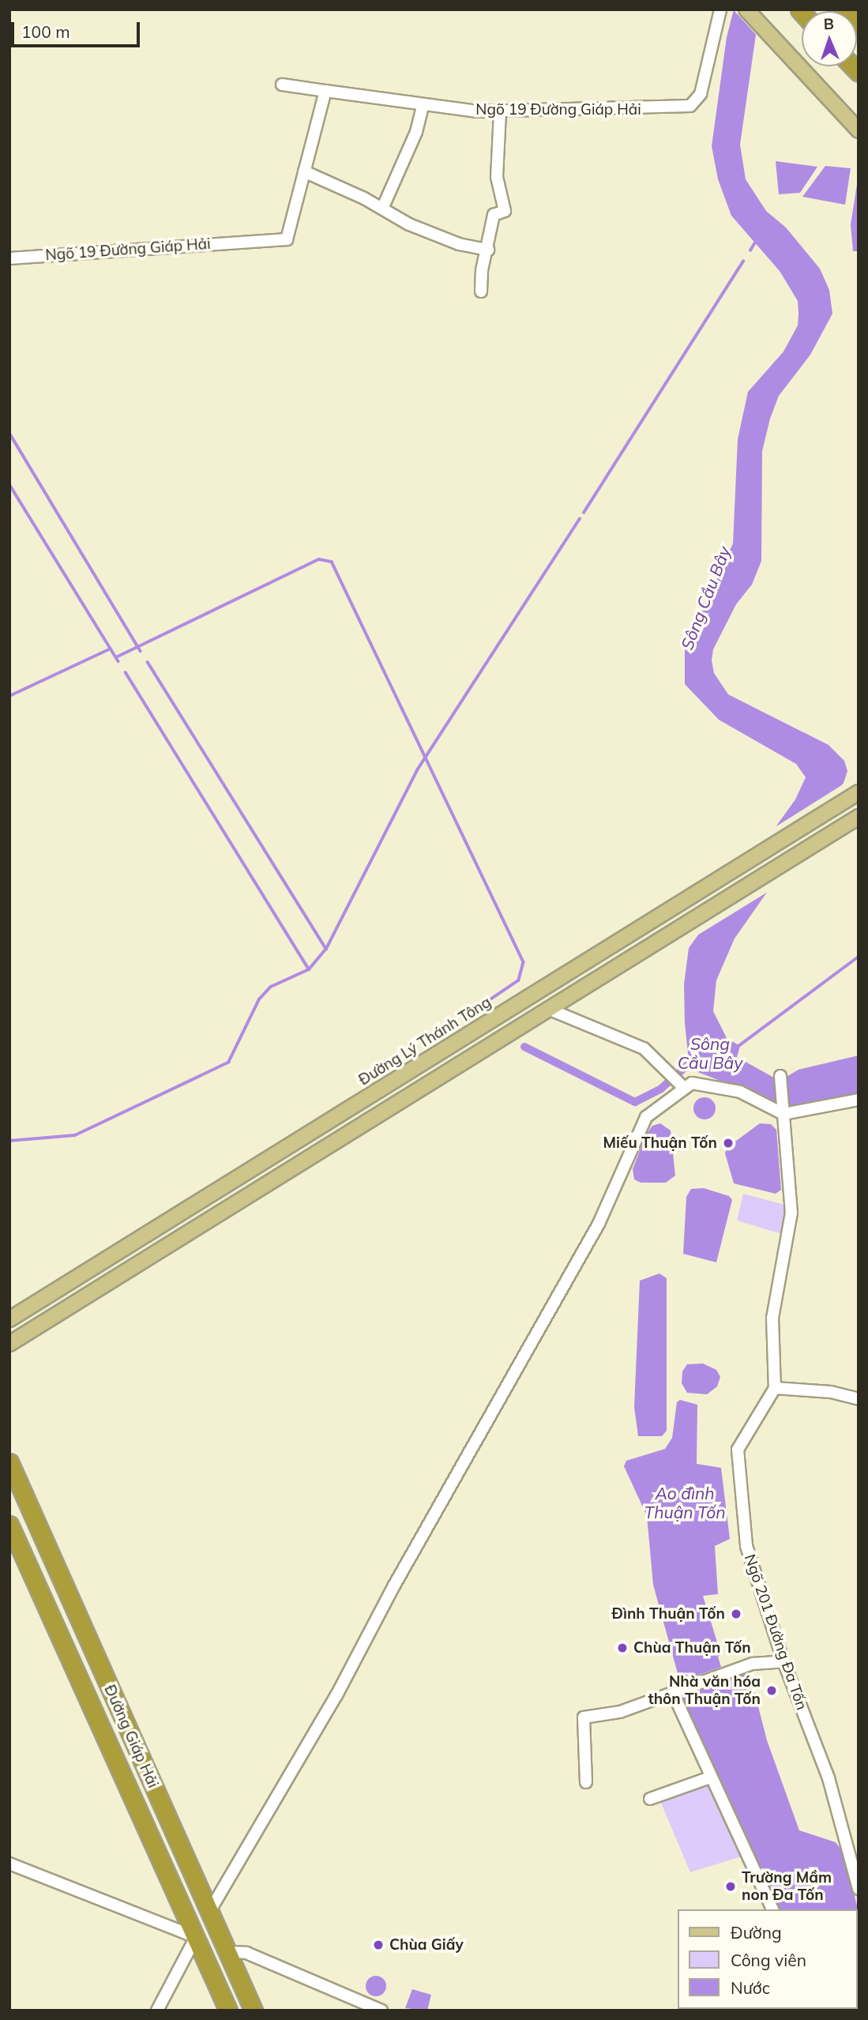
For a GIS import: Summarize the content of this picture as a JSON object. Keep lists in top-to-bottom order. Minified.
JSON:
{"streets":{"highway":["Đường Giáp Hải"],"main road":["Đường Lý Thánh Tông"],"street":["Ngõ 19 Đường Giáp Hải","Ngõ 201 Đường Đa Tốn"]},"water":["Sông Cầu Bây","Ao đình Thuận Tốn"],"places":["Miếu Thuận Tốn","Đình Thuận Tốn","Chùa Thuận Tốn","Nhà văn hóa thôn Thuận Tốn","Trường Mầm non Đa Tốn","Chùa Giấy"],"legend":["Đường","Công viên","Nước"],"scale_bar":"100 m","north":"top"}
